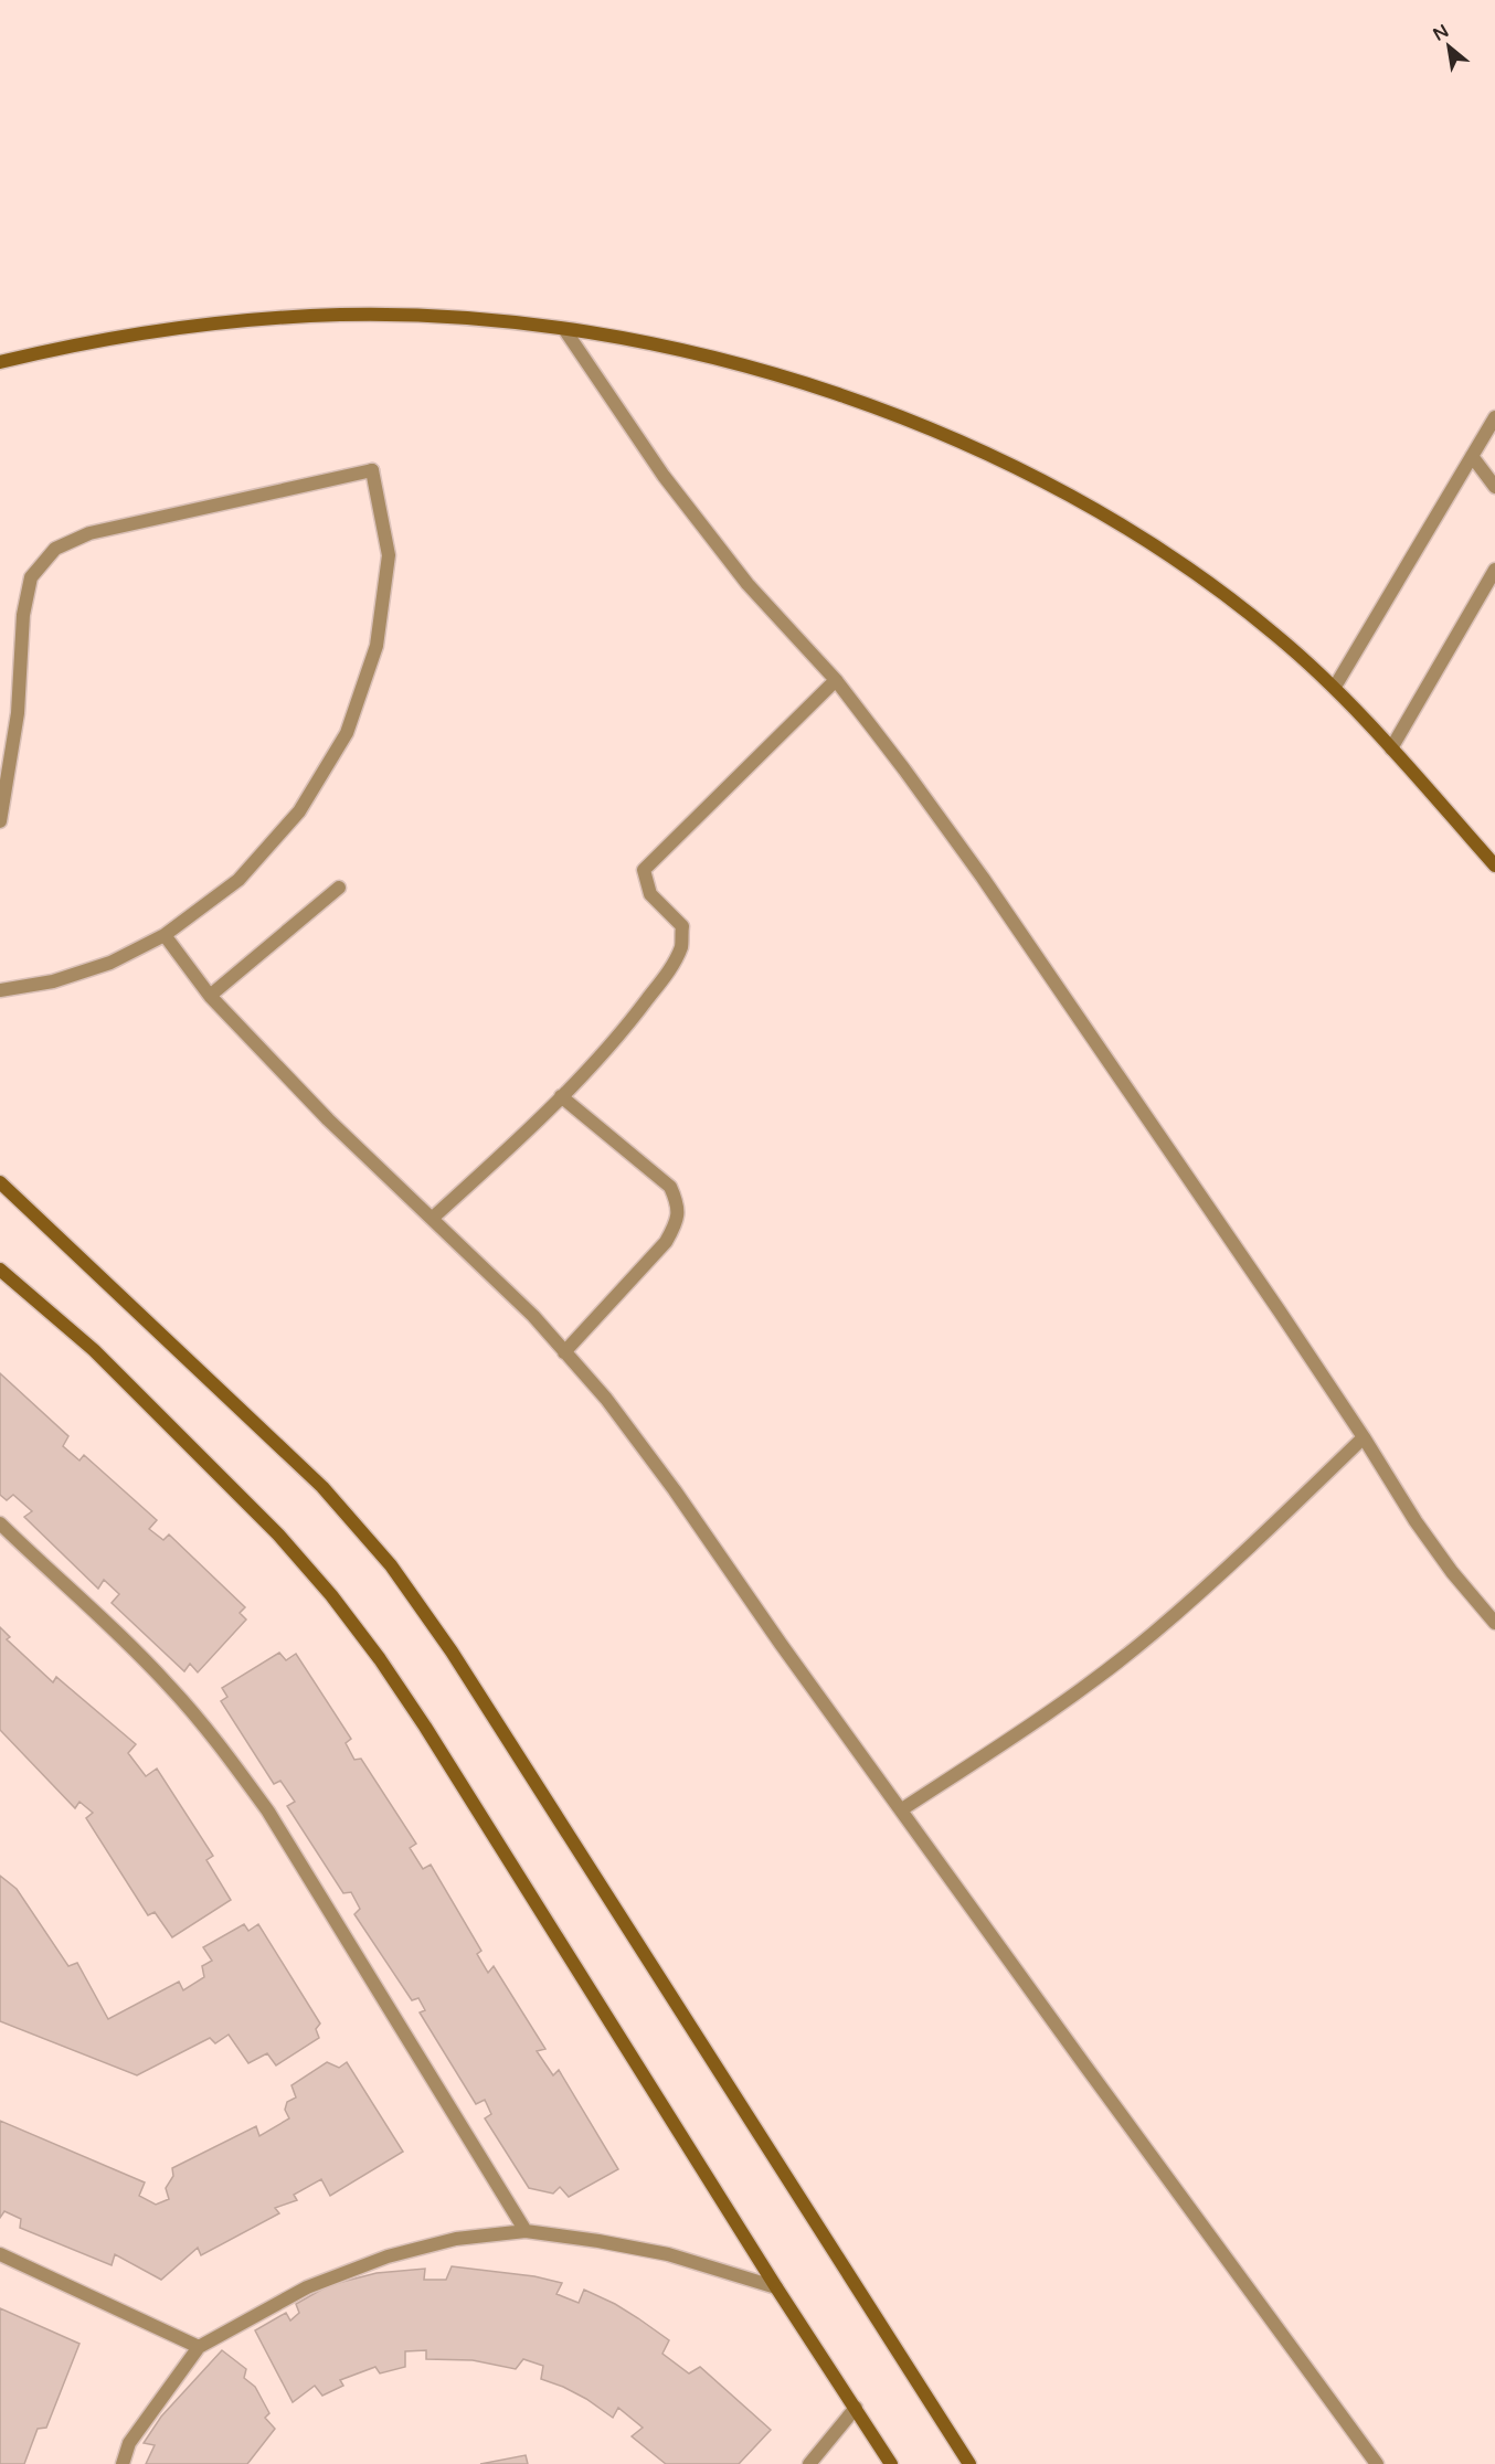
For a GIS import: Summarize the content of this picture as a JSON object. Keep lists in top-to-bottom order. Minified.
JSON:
{"north":"top left"}
